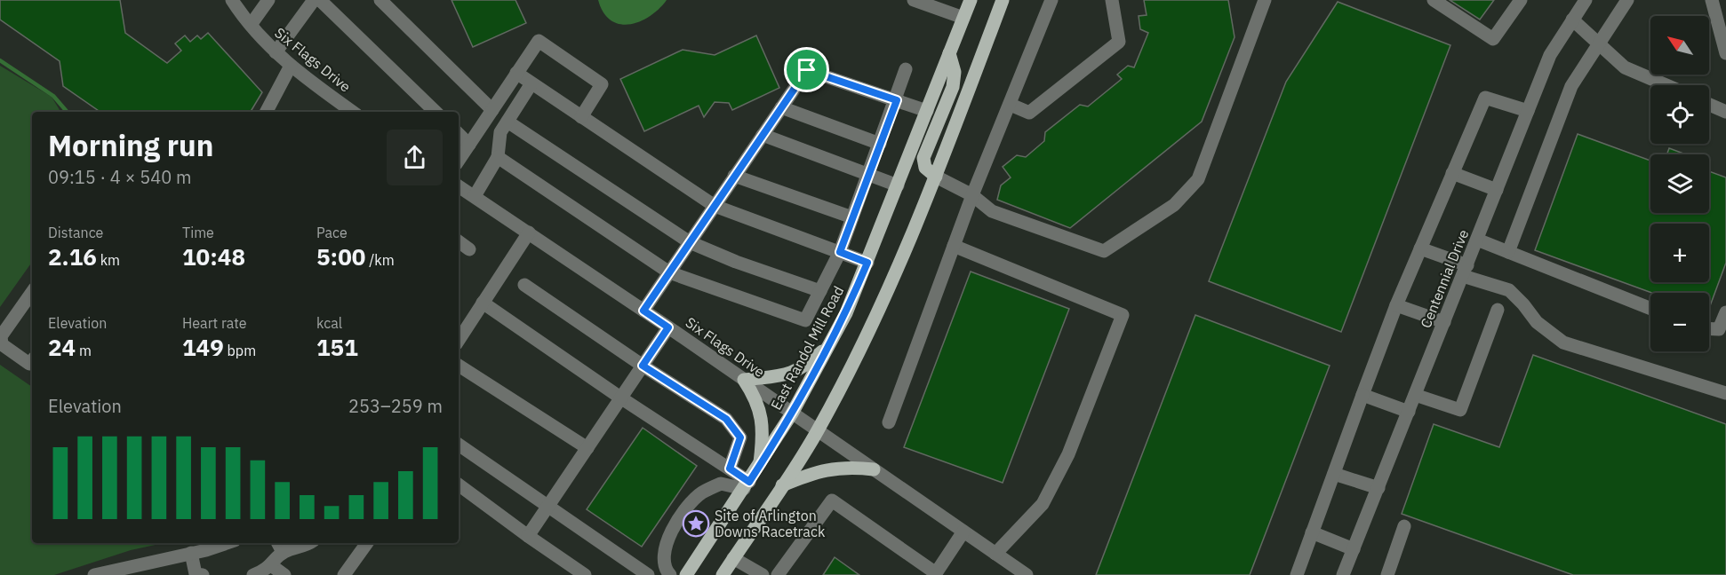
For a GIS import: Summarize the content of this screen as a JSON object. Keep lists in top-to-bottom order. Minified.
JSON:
{"streets":{"main road":["East Randol Mill Road"],"street":["Six Flags Drive","Centennial Drive"]},"crossings":[["Six Flags Drive","East Randol Mill Road"]],"places":{"place":["Site of Arlington Downs Racetrack"]},"north":"top left","page":{"map_buttons":["+","−"],"heading":["Morning run","09:15 · 4 × 540 m"],"stats":[["Distance","2.16 km"],["Time","10:48"],["Pace","5:00 /km"],["Elevation","24 m"],["Heart rate","149 bpm"],["kcal","151"]],"chart":["Elevation","253–259 m"]}}
